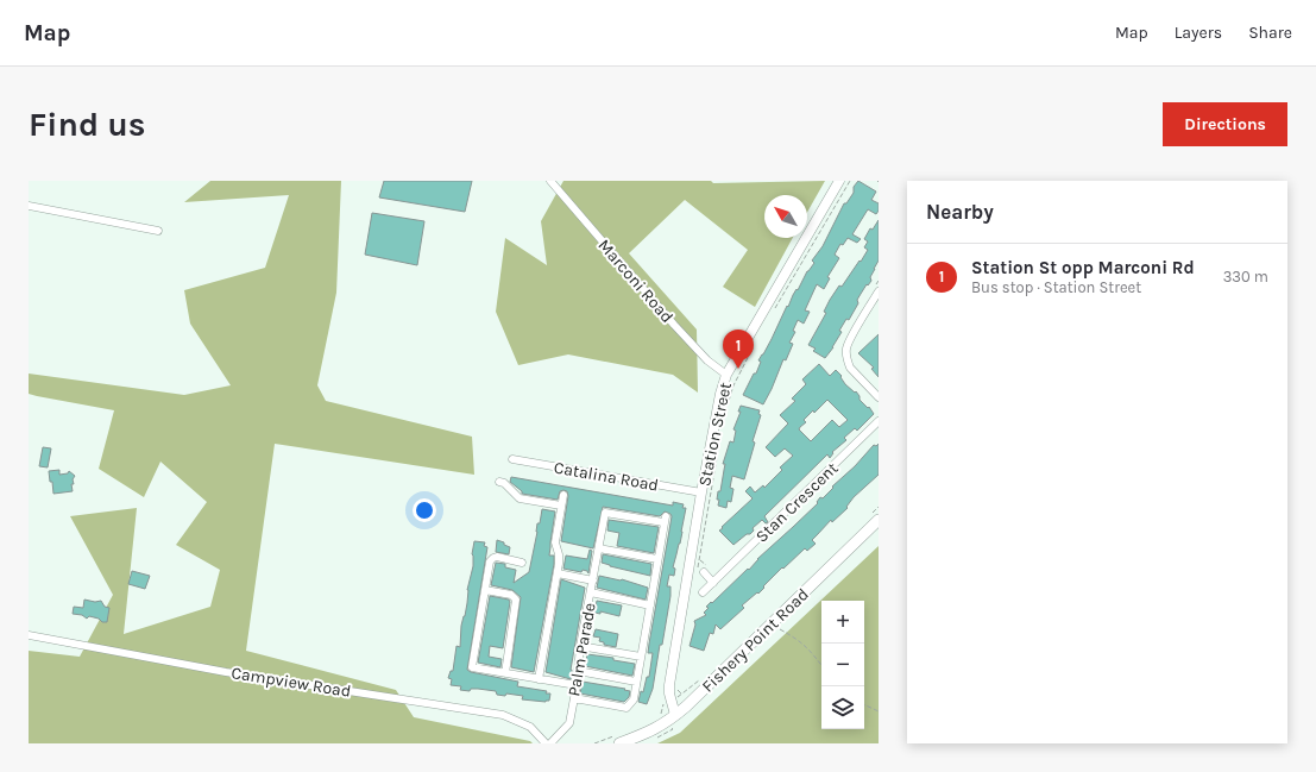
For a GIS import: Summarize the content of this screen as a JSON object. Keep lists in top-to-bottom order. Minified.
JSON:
{"streets":{"main road":["Fishery Point Road"],"street":["Marconi Road","Station Street","Catalina Road","Stan Crescent","Palm Parade","Campview Road"]},"crossings":[["Marconi Road","Station Street"],["Station Street","Catalina Road"],["Station Street","Fishery Point Road"]],"north":"top left","page":{"header":"Map","nav":["Map","Layers","Share"],"buttons":"Directions","title":"Find us","heading":"Nearby","list":[{"mark":"1","name":"Station St opp Marconi Rd","note":"Bus stop · Station Street","value":"330 m"}],"pins":"1","map_buttons":["+","−"]}}
